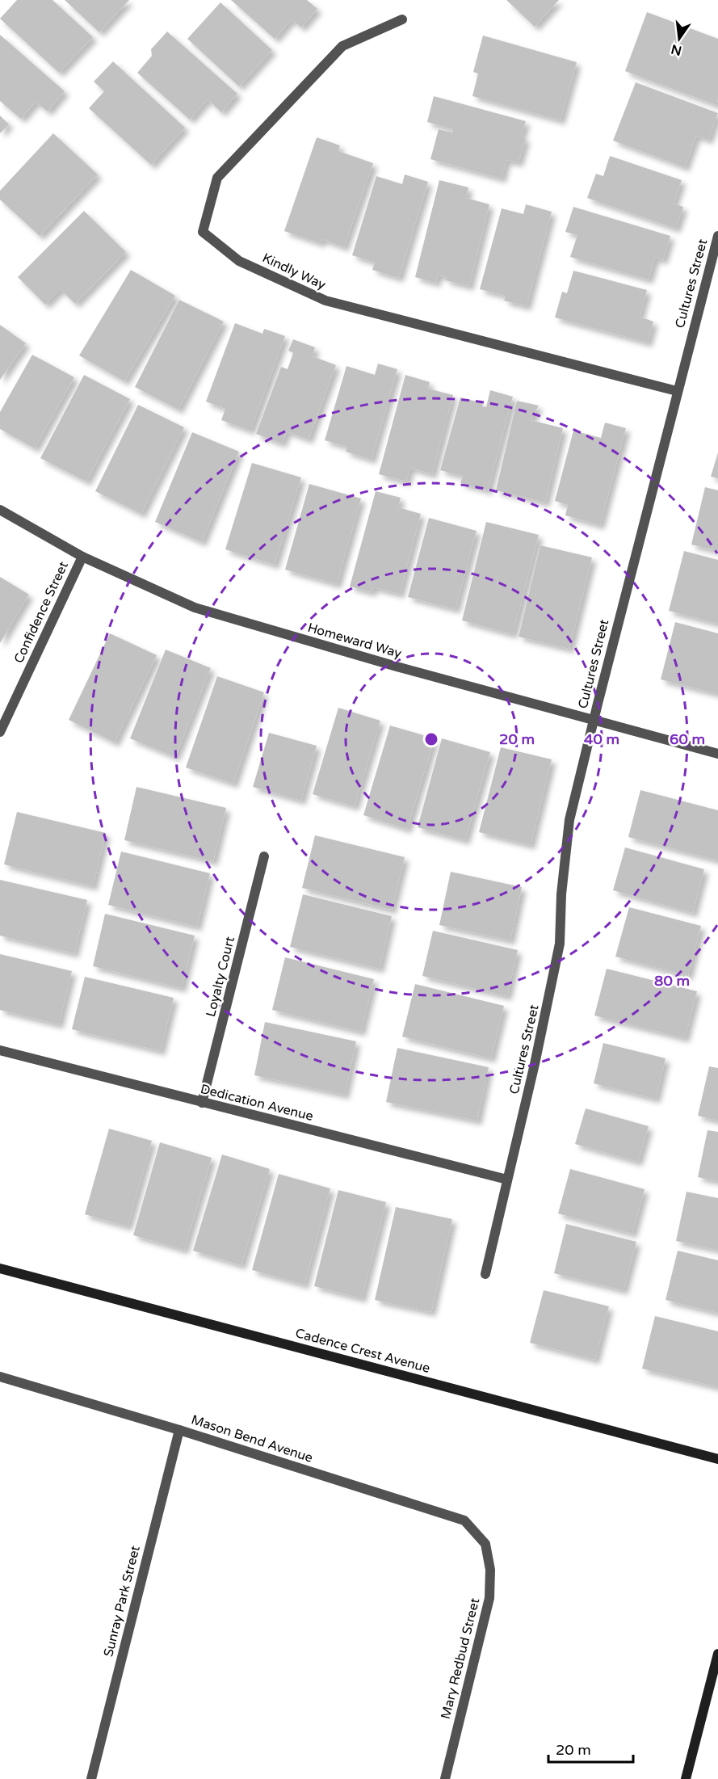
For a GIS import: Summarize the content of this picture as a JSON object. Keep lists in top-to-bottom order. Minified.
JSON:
{"streets":{"street":["Kindly Way","Cultures Street","Confidence Street","Homeward Way","Loyalty Court","Dedication Avenue","Cadence Crest Avenue","Mason Bend Avenue","Sunray Park Street","Mary Redbud Street"]},"crossings":[["Kindly Way","Cultures Street"],["Cultures Street","Homeward Way"],["Cultures Street","Dedication Avenue"],["Confidence Street","Homeward Way"],["Loyalty Court","Dedication Avenue"],["Mason Bend Avenue","Sunray Park Street"],["Mason Bend Avenue","Mary Redbud Street"]],"scale_bar":"20 m","north":"bottom","rings":["20 m","40 m","60 m","80 m"]}
